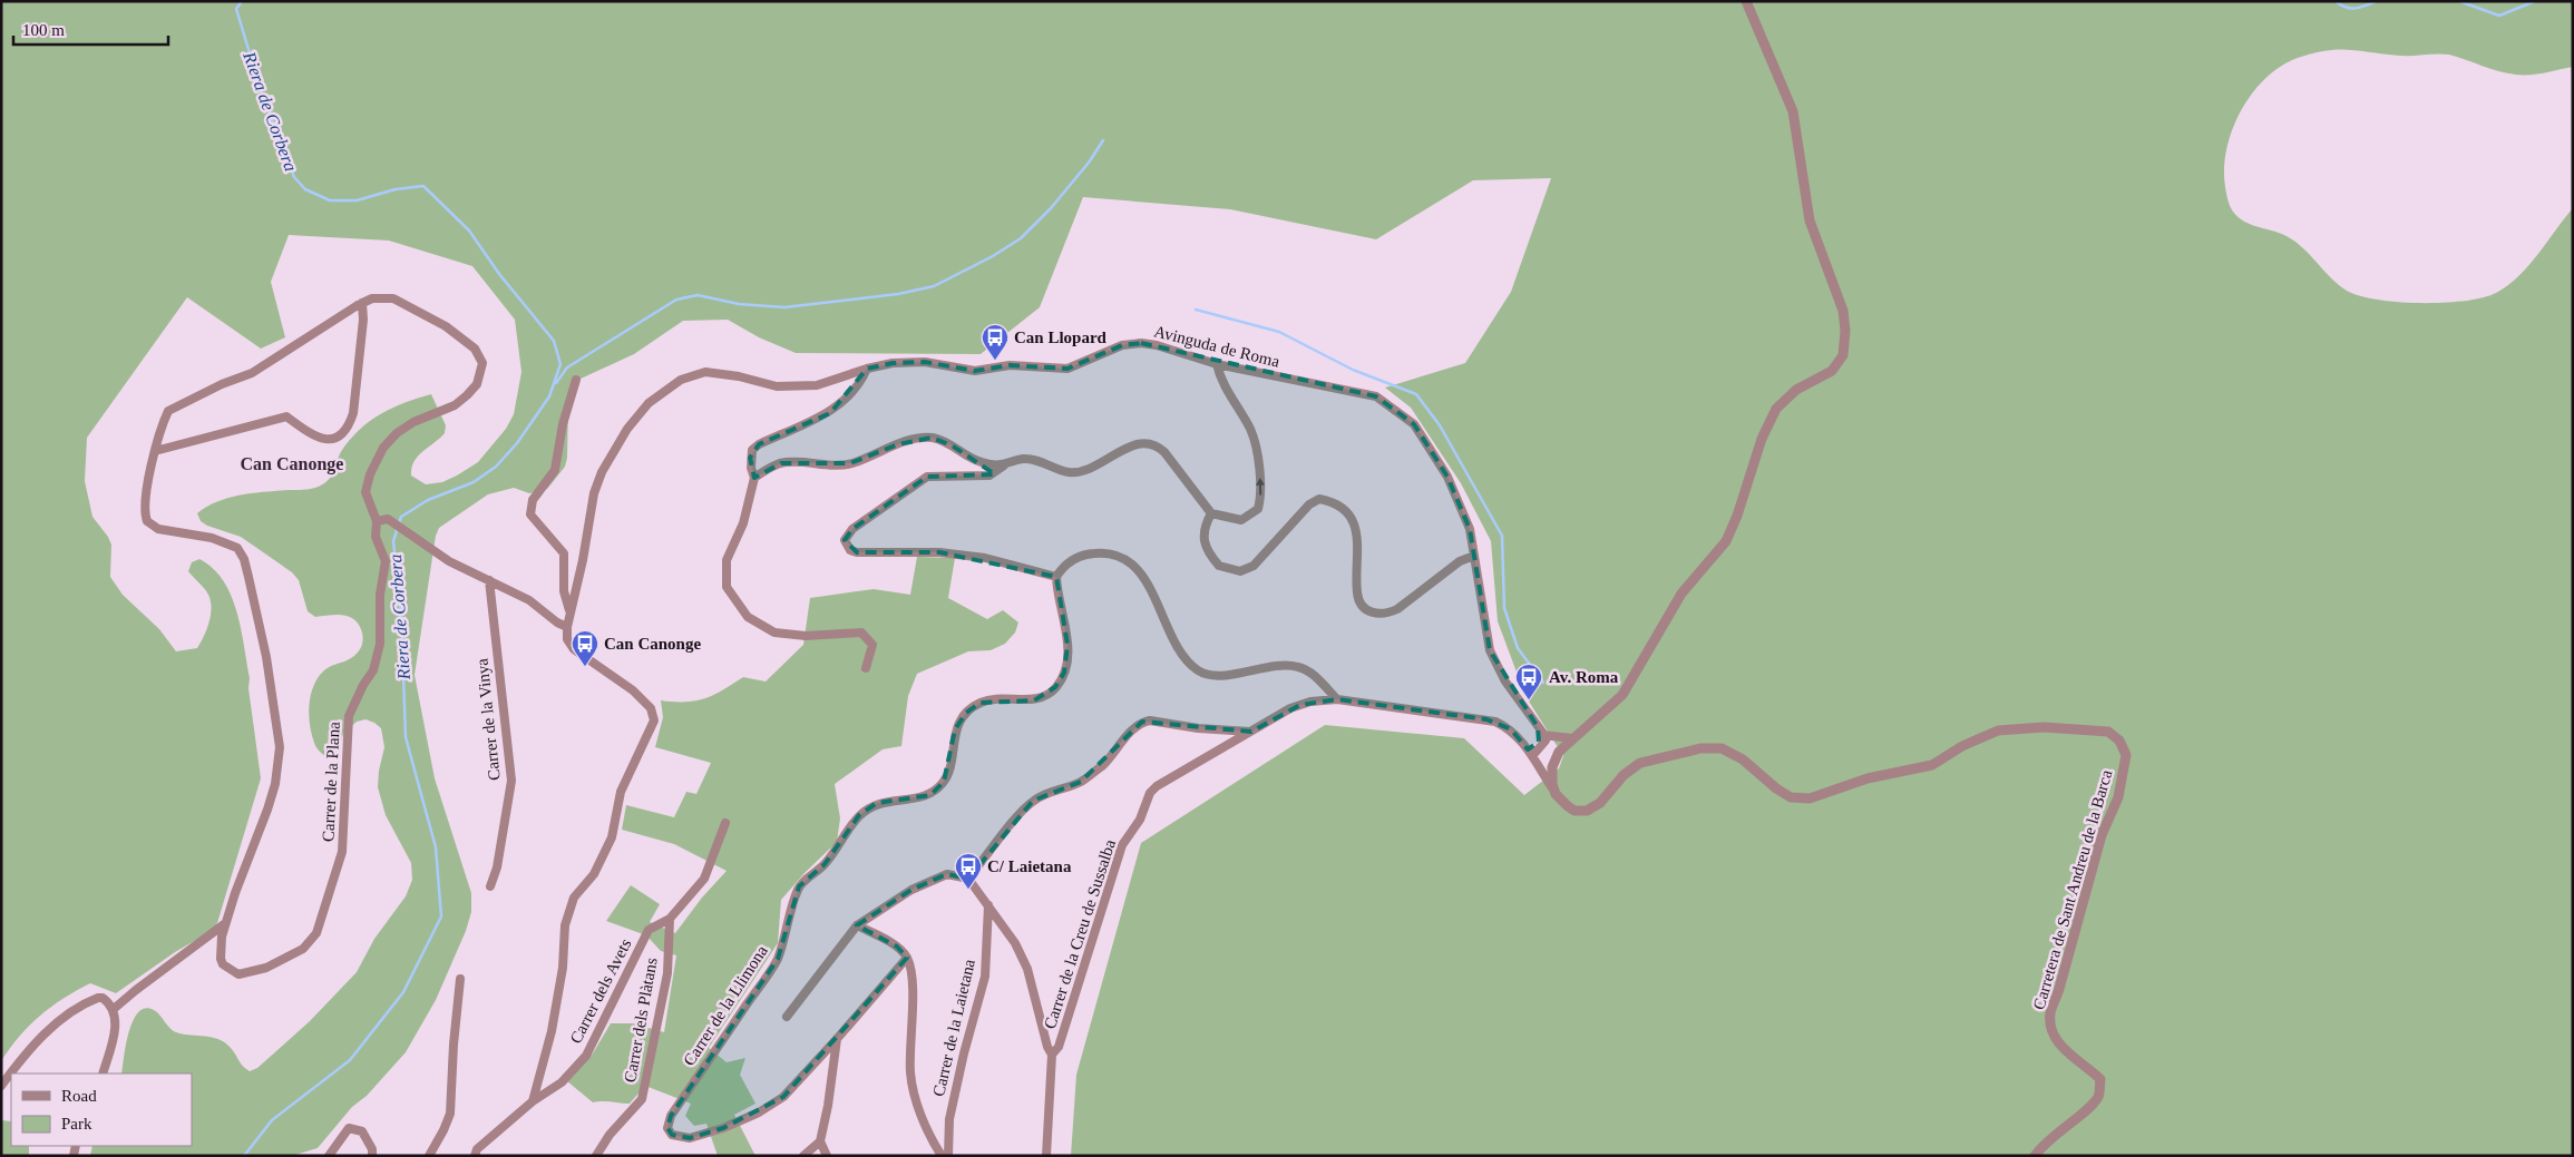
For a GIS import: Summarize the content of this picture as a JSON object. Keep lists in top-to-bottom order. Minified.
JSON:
{"streets":{"street":["Avinguda de Roma","Carrer de la Vinya","Carrer de la Plana","Carretera de Sant Andreu de la Barca","Carrer de la Creu de Sussalba","Carrer dels Avets","Carrer de la Llimona","Carrer dels Plàtans","Carrer de la Laietana"]},"crossings":[["Carretera de Sant Andreu de la Barca","Carrer de la Creu de Sussalba"],["Carrer dels Avets","Carrer dels Plàtans"]],"districts":["Can Canonge"],"water":["Riera de Corbera"],"places":{"bus stop":["Can Llopard","Can Canonge","Av. Roma","C/ Laietana"]},"legend":["Road","Park"],"scale_bar":"100 m"}
